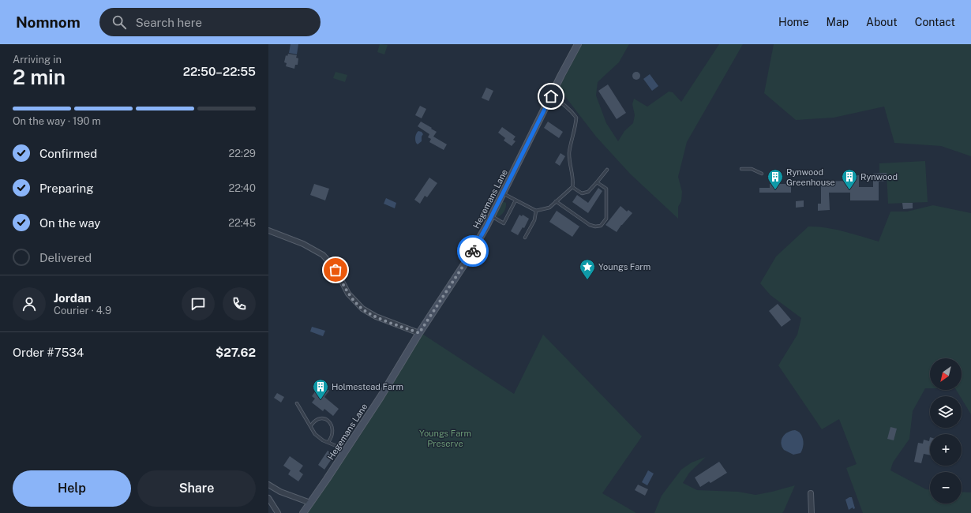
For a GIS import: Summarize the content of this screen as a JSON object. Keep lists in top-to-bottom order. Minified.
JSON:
{"streets":{"street":["Hegemans Lane"]},"parks":["Youngs Farm Preserve"],"places":{"building":["Rynwood Greenhouse","Rynwood","Holmestead Farm"],"place":["Youngs Farm"]},"north":"bottom left","page":{"header":"Nomnom","search":"Search here","nav":["Home","Map","About","Contact"],"heading":["2 min","Arriving in","22:50–22:55"],"panel":["Jordan","Courier · 4.9","Order #7534","$27.62"],"bar":"On the way · 190 m","list":[["Confirmed","22:29"],["Preparing","22:40"],["On the way","22:45"],"Delivered"],"map_buttons":["+","−"],"buttons":["Help","Share"]}}
